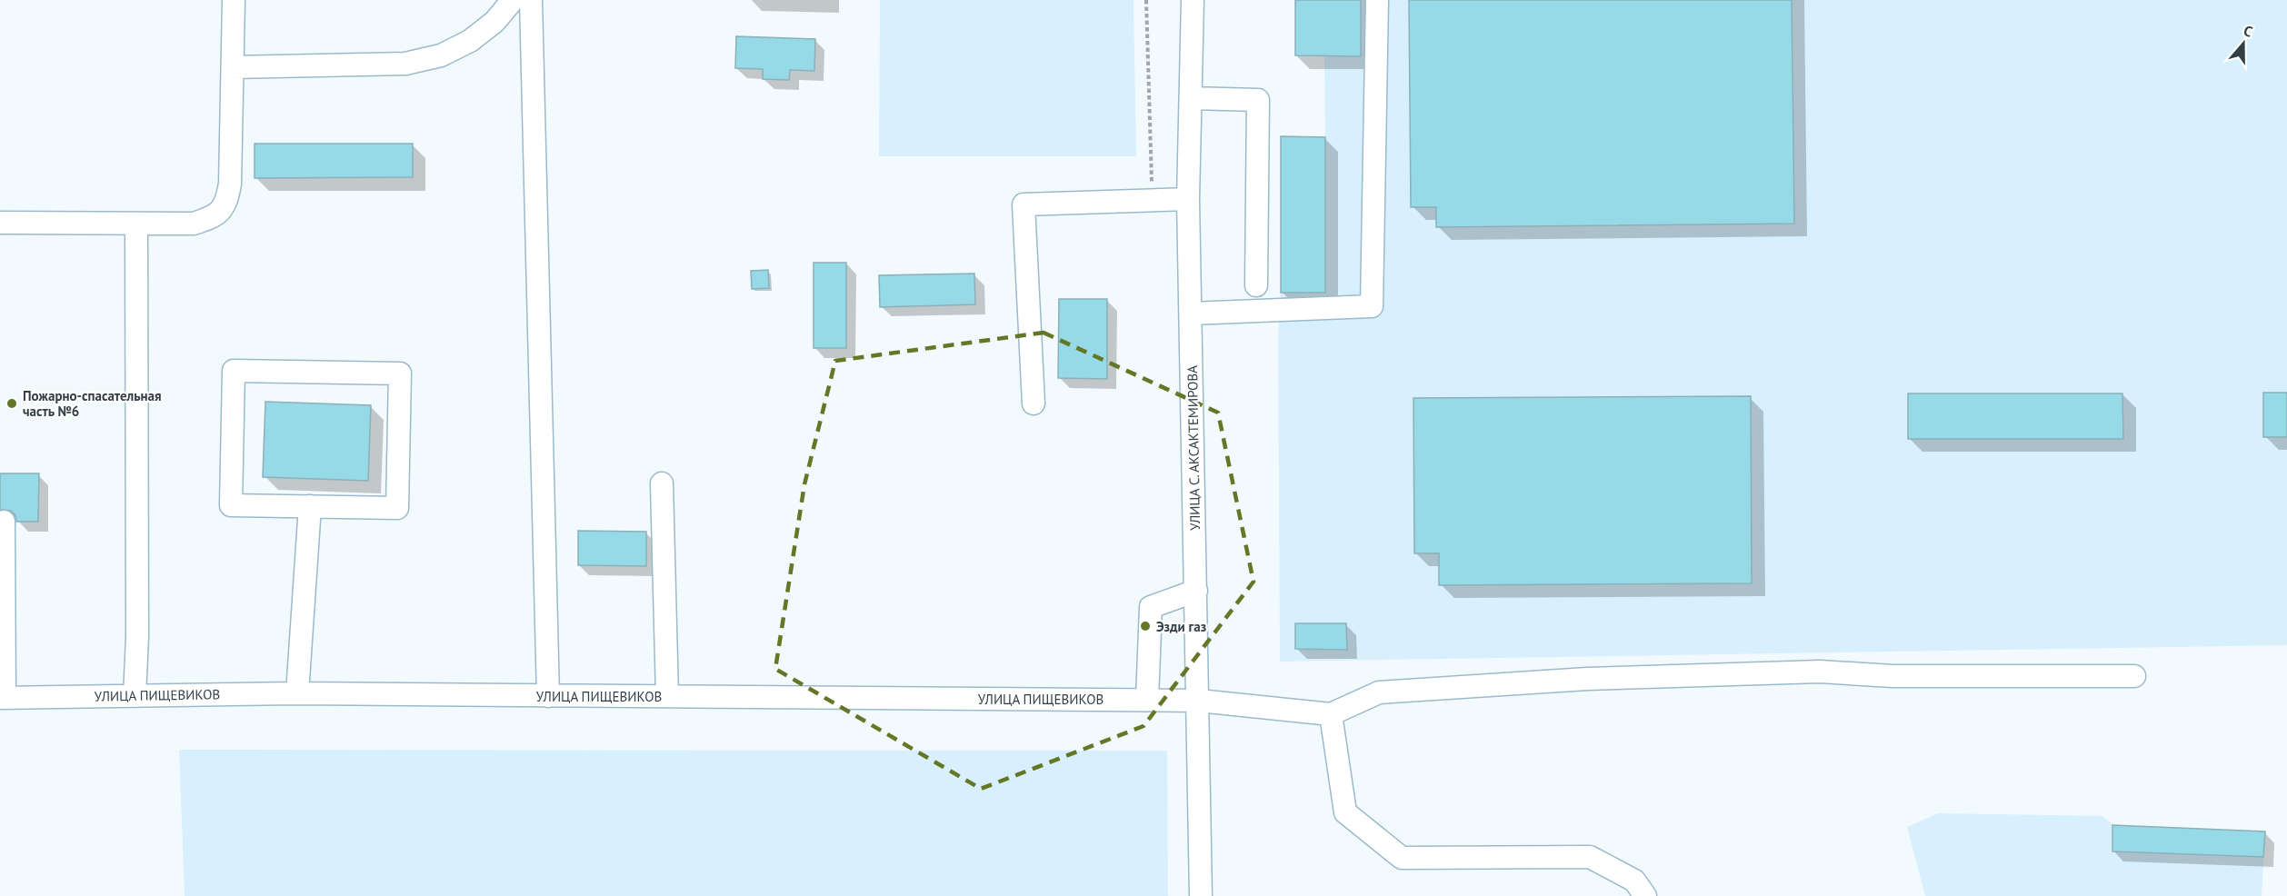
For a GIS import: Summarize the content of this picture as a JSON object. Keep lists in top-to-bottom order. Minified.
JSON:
{"streets":{"street":["УЛИЦА С. АКСАКТЕМИРОВА","УЛИЦА ПИЩЕВИКОВ"]},"crossings":[["УЛИЦА С. АКСАКТЕМИРОВА","УЛИЦА ПИЩЕВИКОВ"]],"places":["Пожарно-спасательная часть №6","Эзди газ"],"north":"top"}
